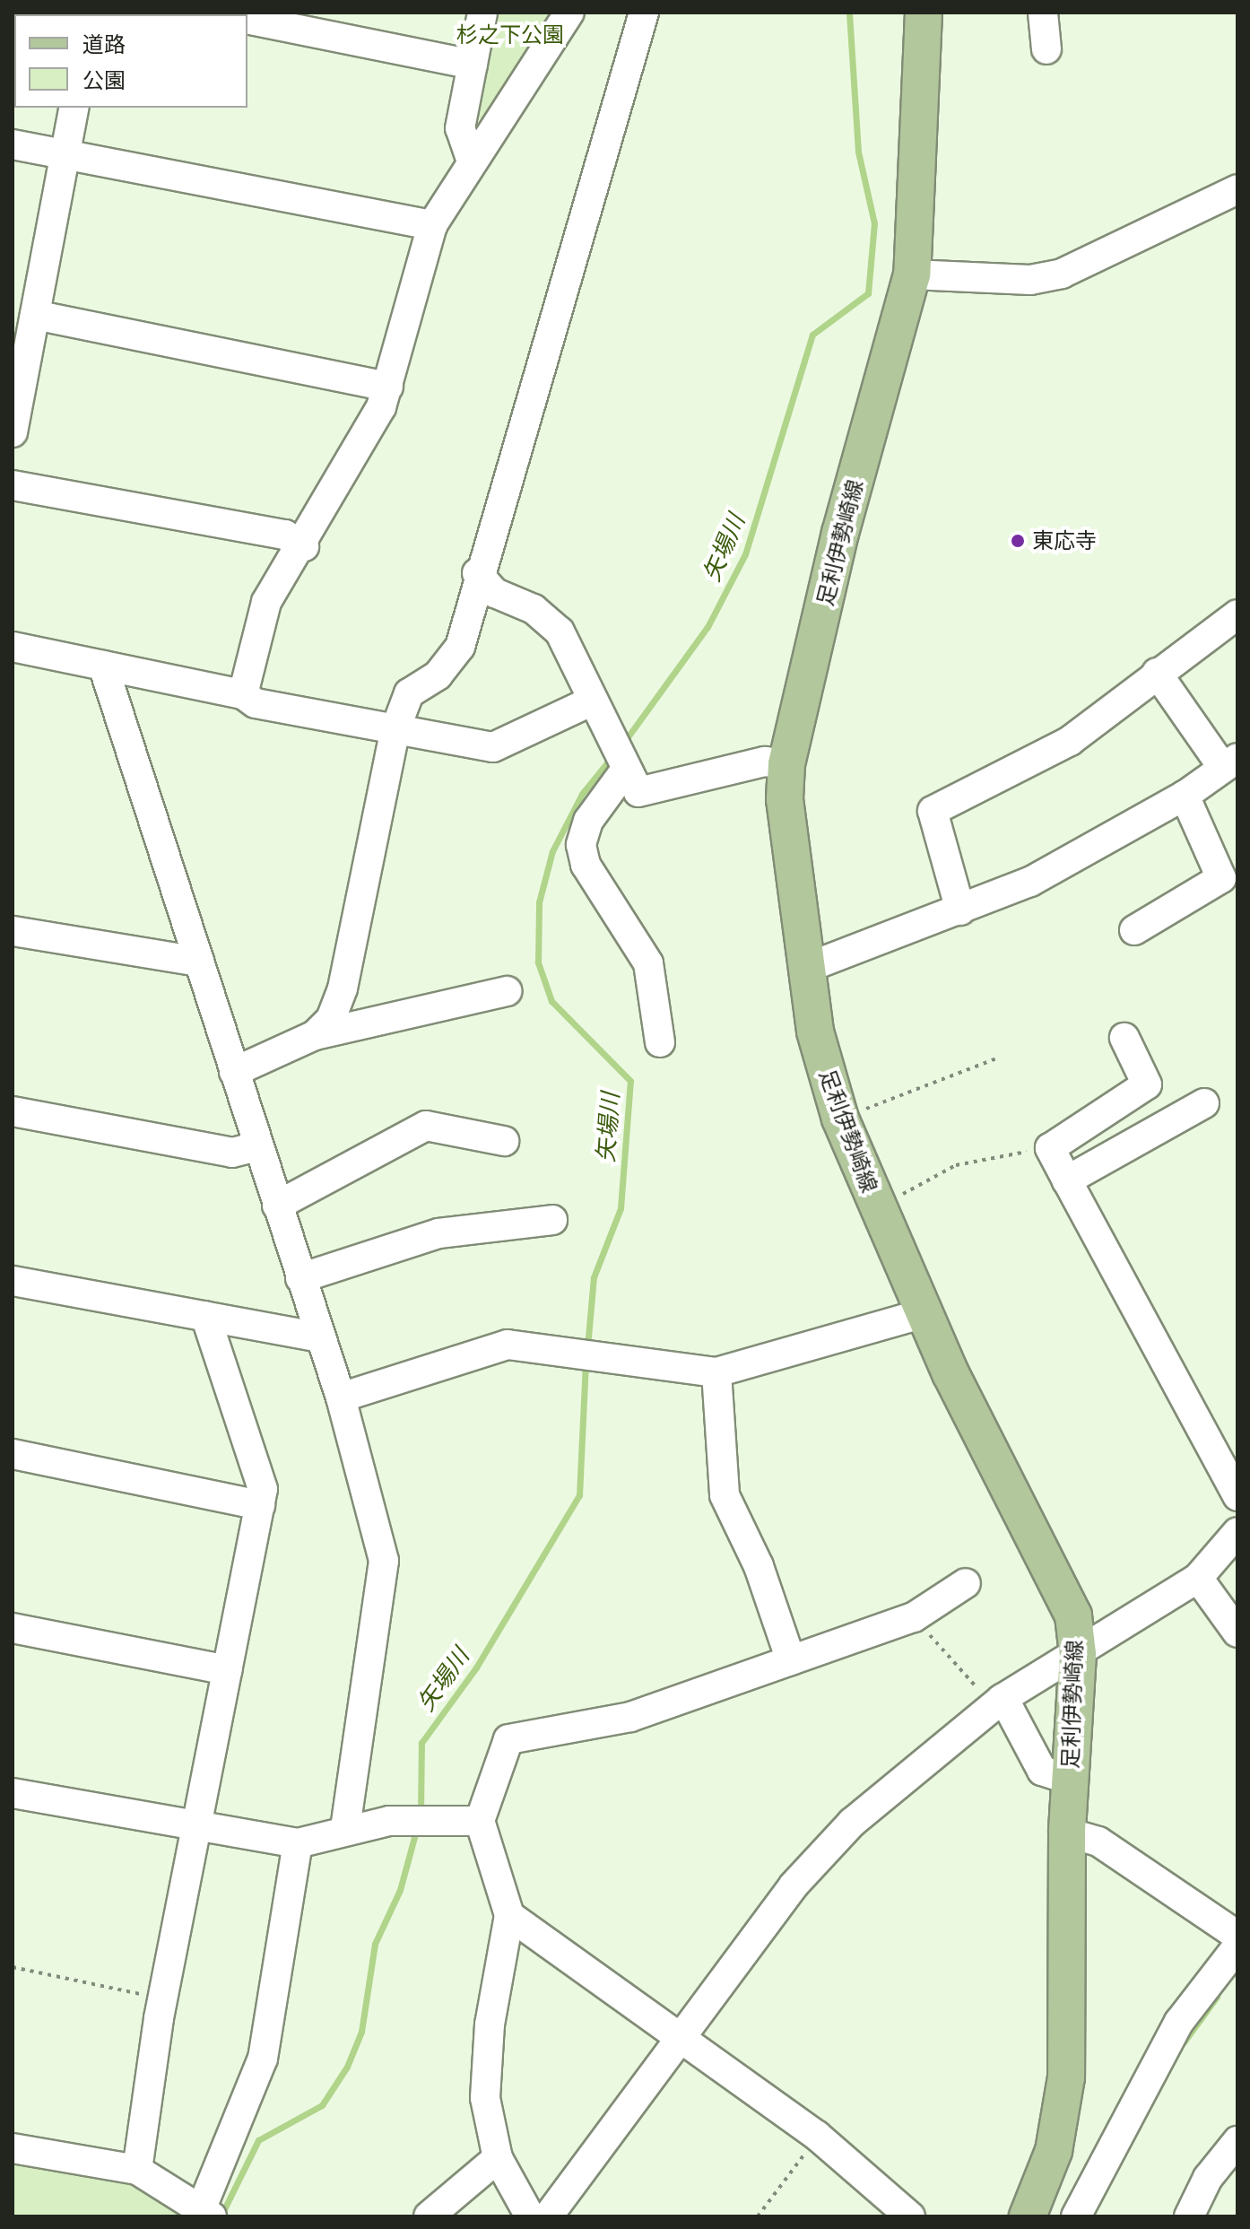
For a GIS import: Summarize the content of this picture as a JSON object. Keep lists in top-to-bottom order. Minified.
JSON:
{"streets":{"main road":["足利伊勢崎線"]},"water":["矢場川"],"parks":["杉之下公園"],"places":["東応寺"],"legend":["道路","公園"]}
